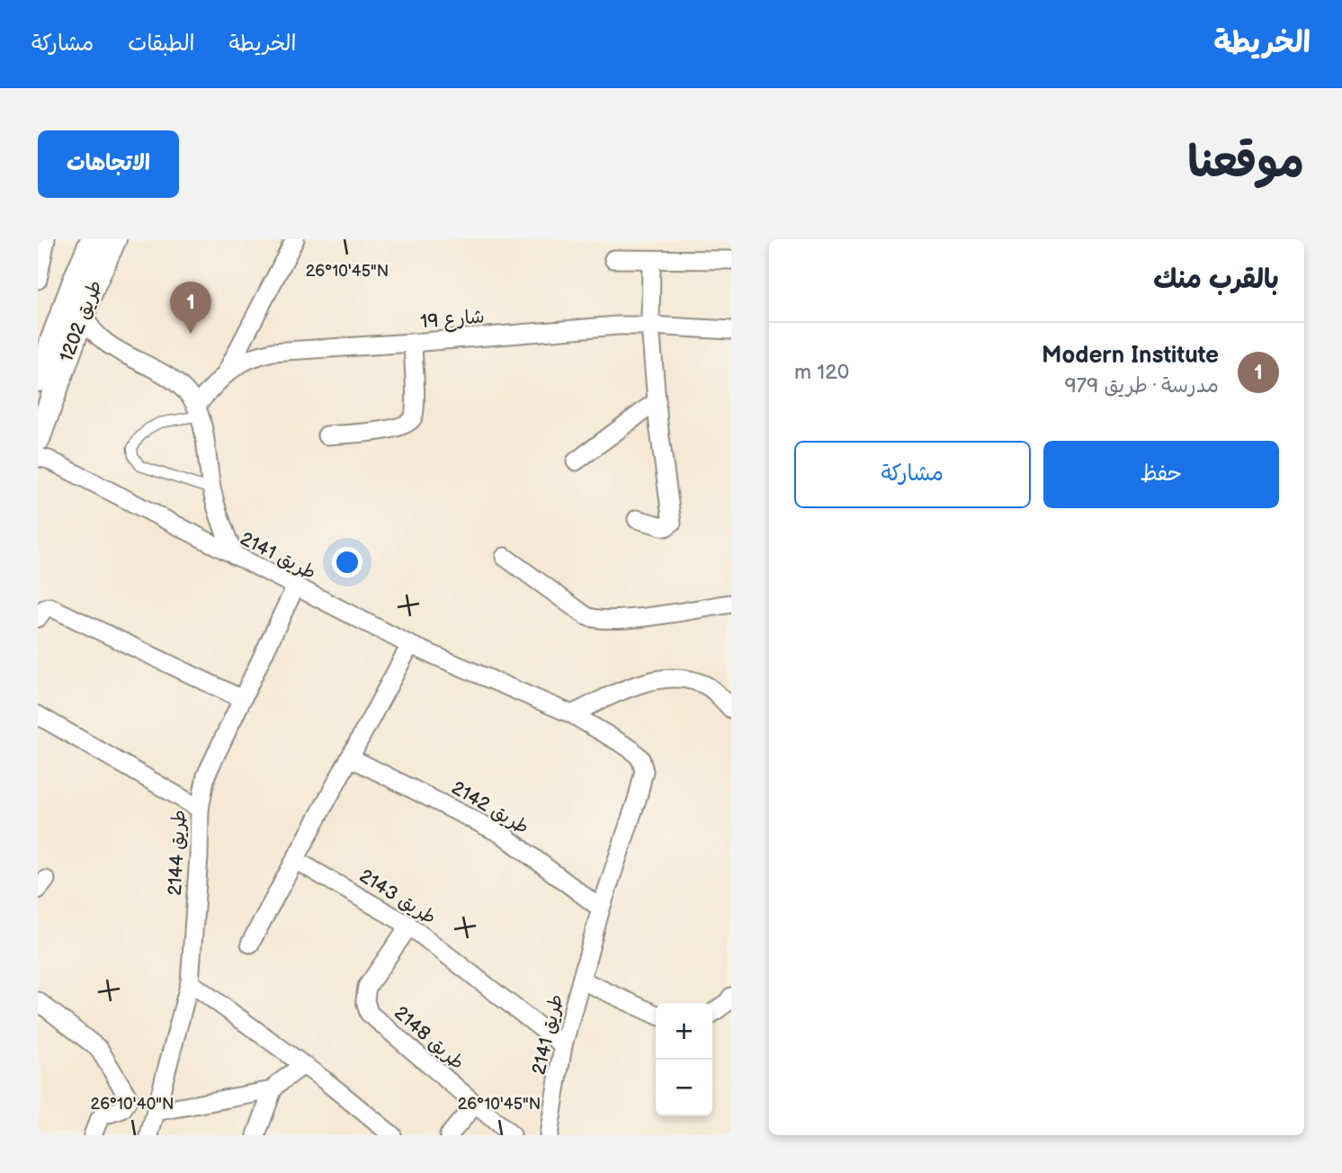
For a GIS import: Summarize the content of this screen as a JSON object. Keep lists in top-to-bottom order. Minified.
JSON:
{"streets":{"street":["شارع 19","طريق 1202","طريق 2141","طريق 2142","طريق 2144","طريق 2143","طريق 2148"]},"crossings":[["طريق 2141","طريق 2142"],["طريق 2141","طريق 2144"],["طريق 2141","طريق 2143"],["طريق 2143","طريق 2148"]],"page":{"header":"الخريطة","nav":["الخريطة","الطبقات","مشاركة"],"title":"موقعنا","buttons":["الاتجاهات",["حفظ","مشاركة"]],"heading":"بالقرب منك","pins":"1","list":[{"mark":"1","name":"Modern Institute","note":"مدرسة · طريق 979","value":"120 m"}],"map_buttons":["+","−"]},"coordinates":["26°10'45\"N","26°10'40\"N"]}
